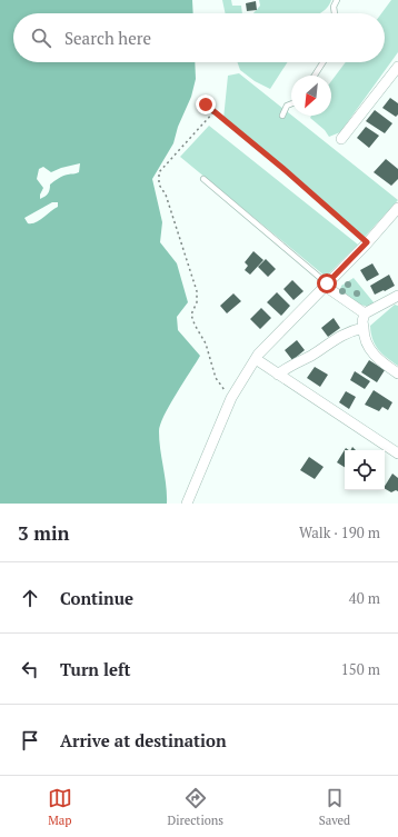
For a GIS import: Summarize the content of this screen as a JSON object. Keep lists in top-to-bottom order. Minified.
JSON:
{"north":"bottom left","page":{"search":"Search here","heading":["3 min","Walk · 190 m"],"list":[["Continue","40 m"],["Turn left","150 m"],"Arrive at destination"],"nav":["Map","Directions","Saved"]}}
